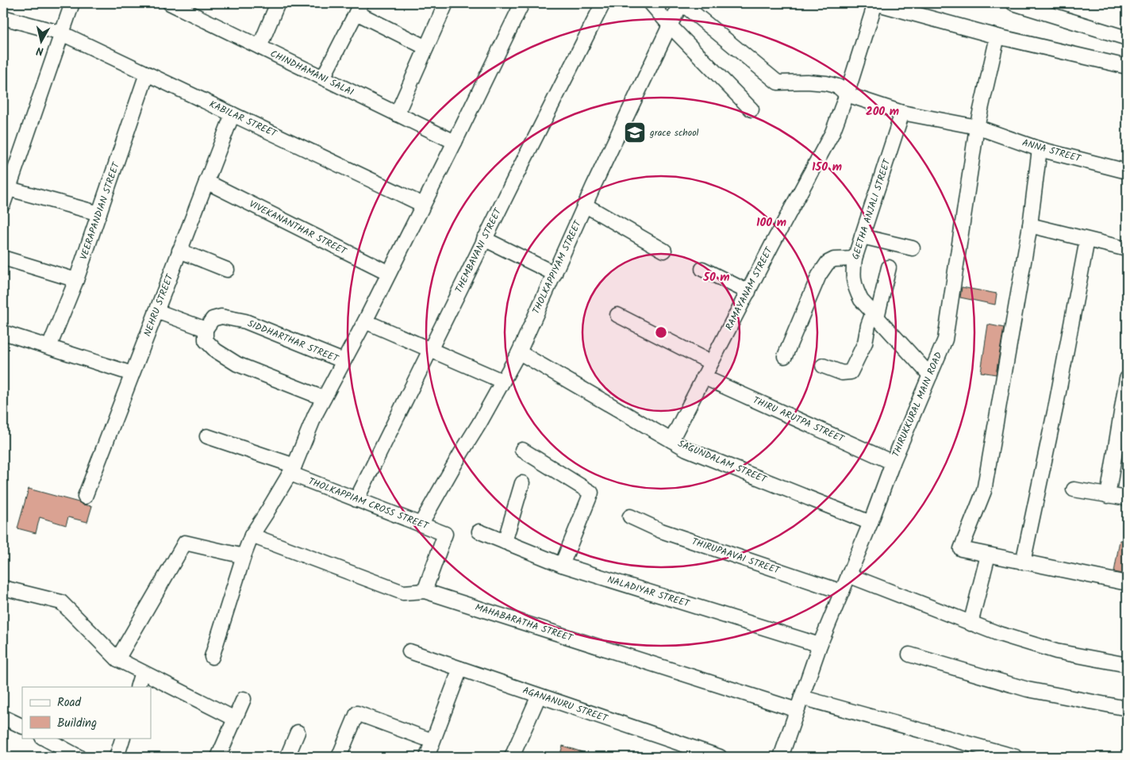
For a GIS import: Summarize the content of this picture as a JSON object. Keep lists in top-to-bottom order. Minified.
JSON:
{"streets":{"street":["CHINDHAMANI SALAI","KABILAR STREET","ANNA STREET","GEETHA ANJALI STREET","VEERAPANDIAN STREET","VIVEKANANTHAR STREET","THEMBAVANI STREET","THOLKAPPIYAM STREET","RAMAYANAM STREET","NEHRU STREET","SIDDHARTHAR STREET","THIRUKKURAL MAIN ROAD","THIRU ARUTPA STREET","SAGUNDALAM STREET","THOLKAPPIAM CROSS STREET","THIRUPAAVAI STREET","NALADIYAR STREET","MAHABARATHA STREET","AGANANURU STREET"]},"crossings":[["KABILAR STREET","VEERAPANDIAN STREET"],["KABILAR STREET","NEHRU STREET"],["ANNA STREET","GEETHA ANJALI STREET"],["ANNA STREET","THOLKAPPIYAM STREET"],["ANNA STREET","RAMAYANAM STREET"],["ANNA STREET","THIRUKKURAL MAIN ROAD"],["GEETHA ANJALI STREET","THIRUKKURAL MAIN ROAD"],["VIVEKANANTHAR STREET","NEHRU STREET"],["THEMBAVANI STREET","THOLKAPPIAM CROSS STREET"],["THOLKAPPIYAM STREET","SAGUNDALAM STREET"],["THOLKAPPIYAM STREET","THOLKAPPIAM CROSS STREET"],["RAMAYANAM STREET","THIRU ARUTPA STREET"],["RAMAYANAM STREET","SAGUNDALAM STREET"],["THIRUKKURAL MAIN ROAD","THIRU ARUTPA STREET"],["THIRUKKURAL MAIN ROAD","SAGUNDALAM STREET"],["THIRUKKURAL MAIN ROAD","THIRUPAAVAI STREET"],["THIRUKKURAL MAIN ROAD","NALADIYAR STREET"],["THIRUKKURAL MAIN ROAD","MAHABARATHA STREET"],["THOLKAPPIAM CROSS STREET","MAHABARATHA STREET"]],"places":{"school or university":["grace school"]},"legend":["Road","Building"],"north":"bottom","rings":["200 m","150 m","100 m","50 m"]}
